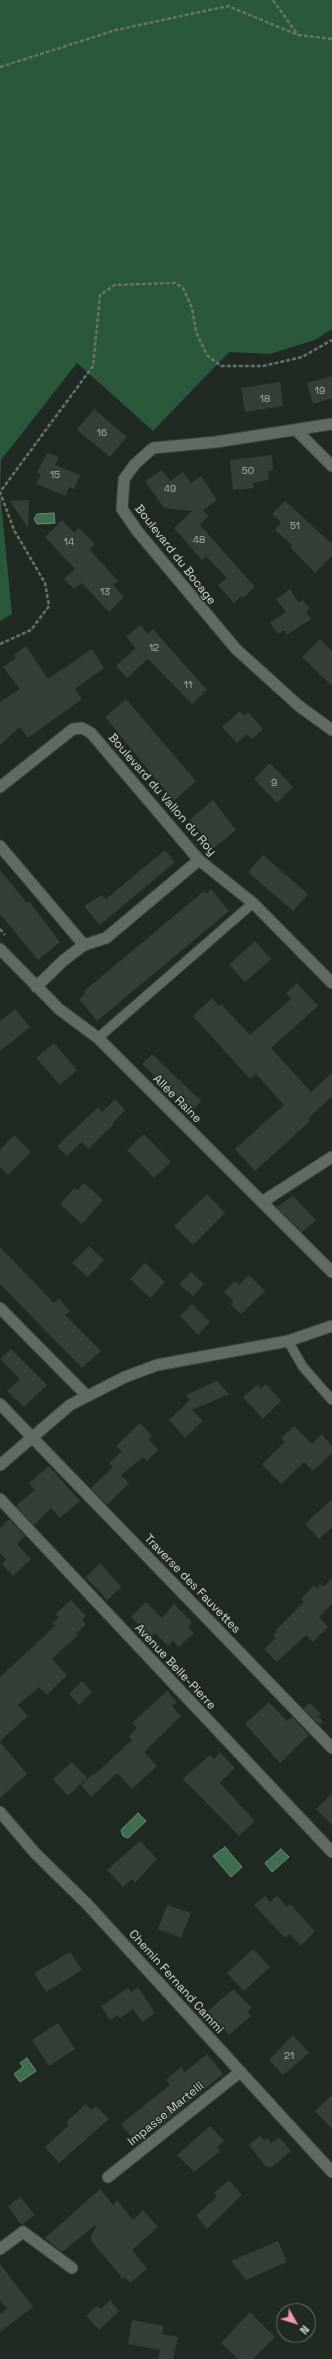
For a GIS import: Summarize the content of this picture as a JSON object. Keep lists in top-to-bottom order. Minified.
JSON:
{"streets":{"street":["Boulevard du Bocage","Boulevard du Vallon du Roy","Allée Raine","Traverse des Fauvettes","Avenue Belle-Pierre","Chemin Fernand Cammi","Impasse Martelli"]},"crossings":[["Chemin Fernand Cammi","Impasse Martelli"]],"house_numbers":["19","18","16","50","15","49","51","48","14","13","12","11","9","21"],"north":"bottom right"}
